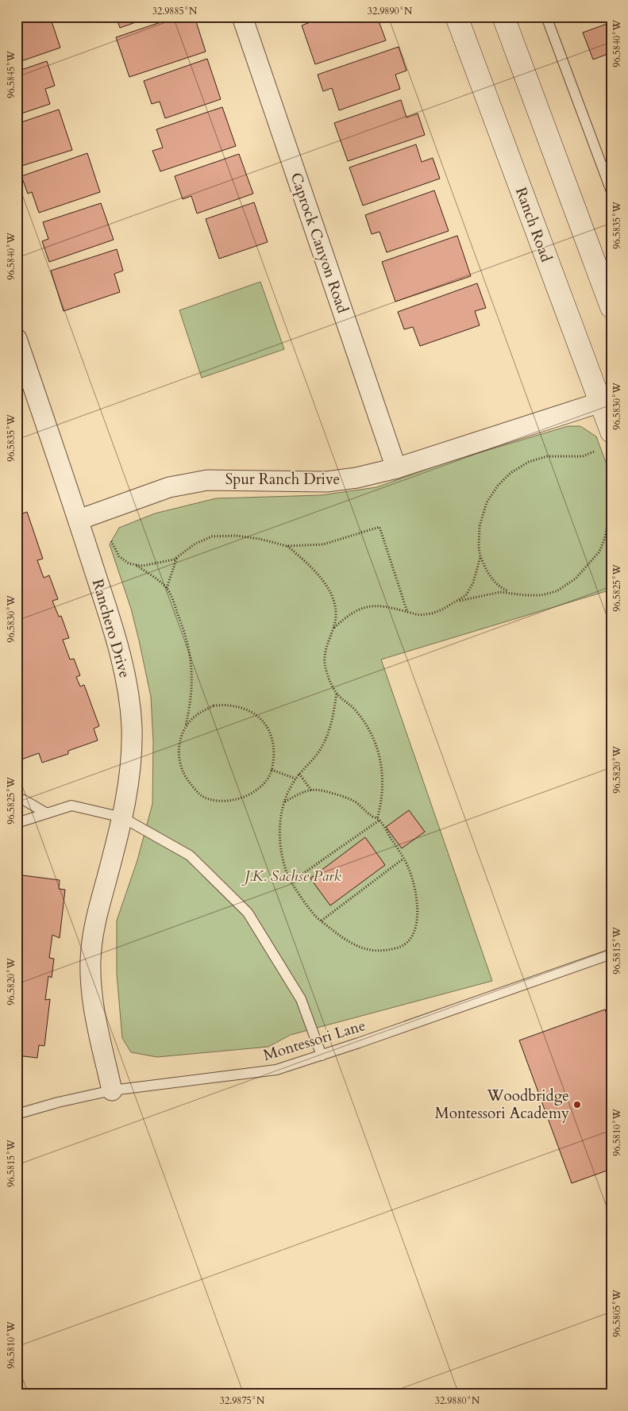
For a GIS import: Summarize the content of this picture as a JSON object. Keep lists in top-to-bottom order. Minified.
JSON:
{"streets":{"main road":["Ranch Road"],"street":["Caprock Canyon Road","Spur Ranch Drive","Ranchero Drive"],"lane":["Montessori Lane"]},"crossings":[["Ranch Road","Spur Ranch Drive"],["Caprock Canyon Road","Spur Ranch Drive"],["Spur Ranch Drive","Ranchero Drive"],["Ranchero Drive","Montessori Lane"]],"parks":["J.K. Sachse Park"],"places":["Woodbridge Montessori Academy"],"coordinates":["32.9885°N","32.9890°N","96.5840°W","96.5845°W","96.5835°W","96.5830°W","96.5825°W","96.5820°W","96.5815°W","96.5810°W","96.5805°W","32.9875°N","32.9880°N"]}
